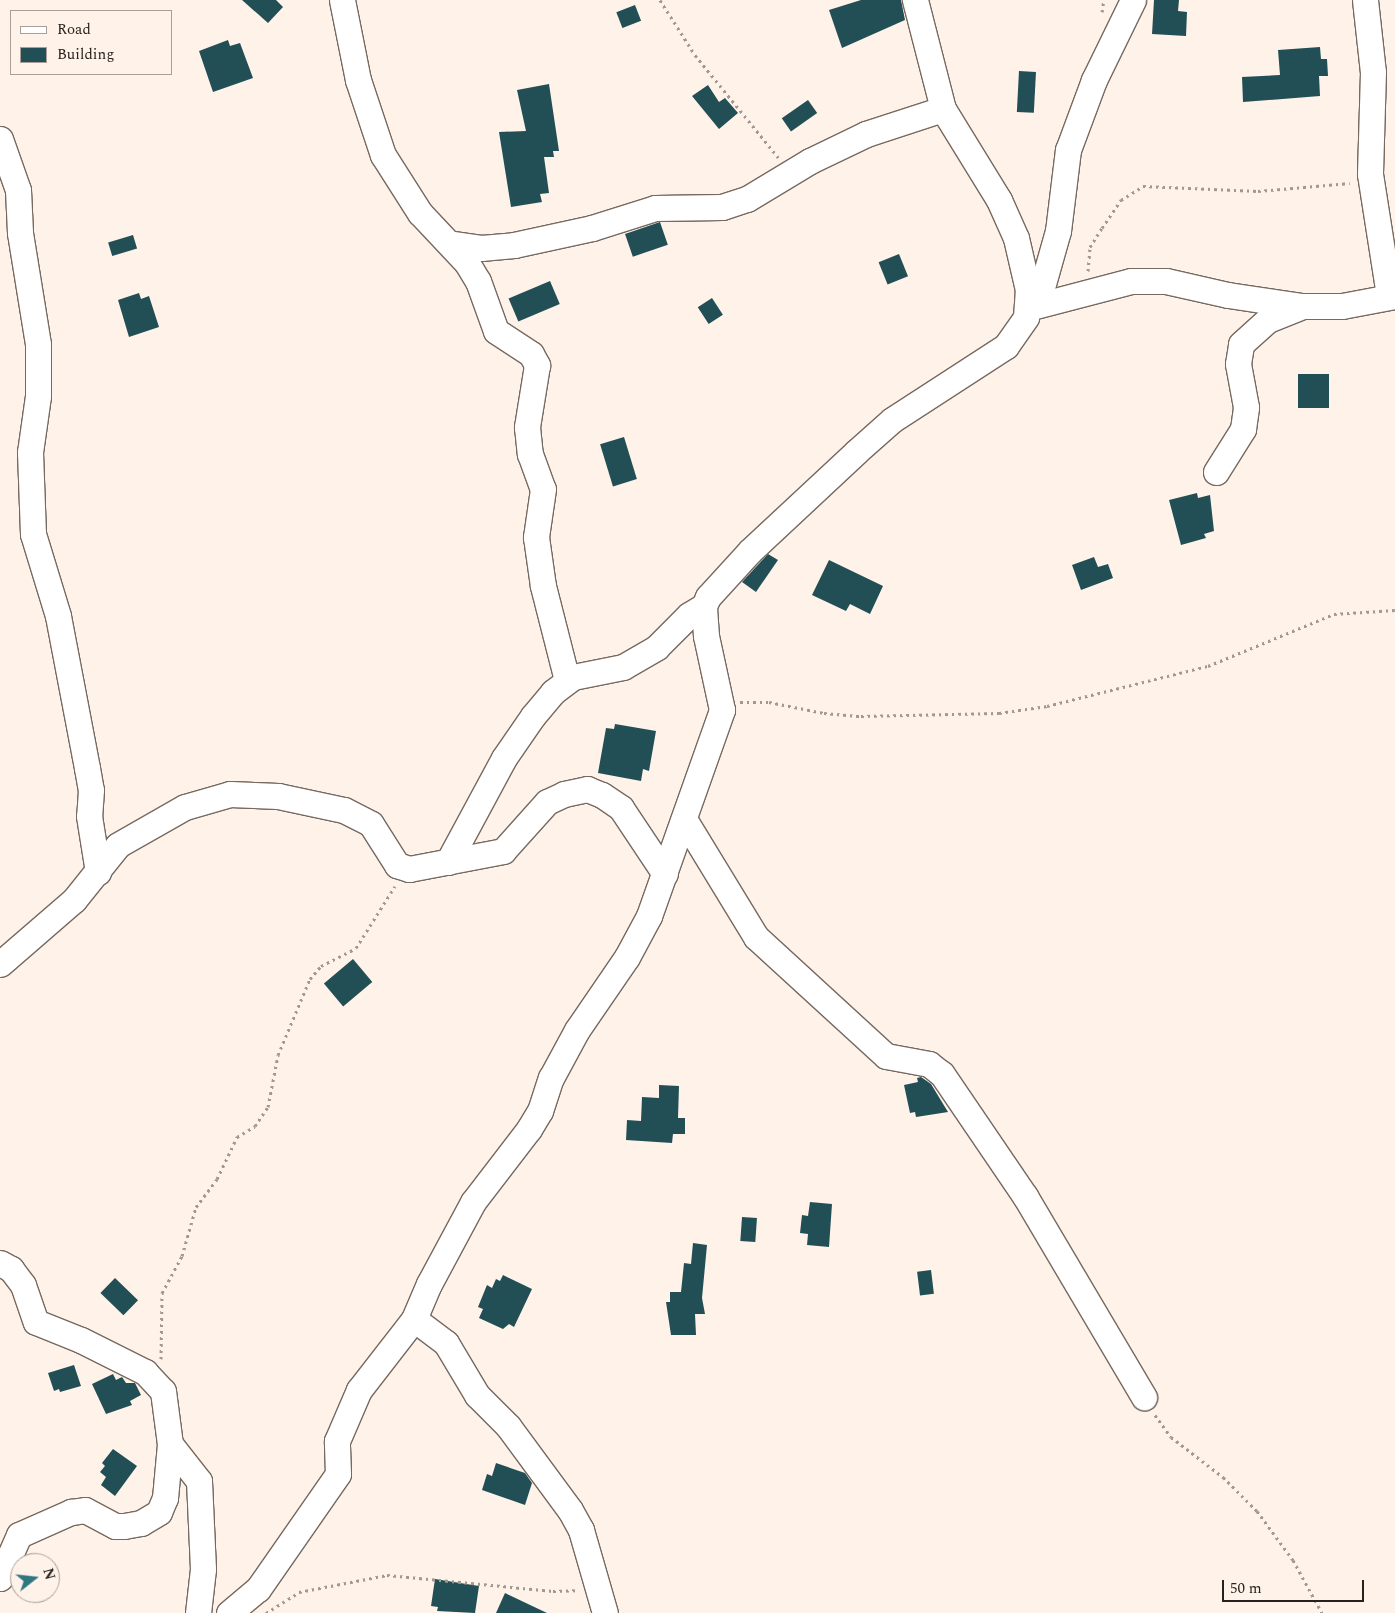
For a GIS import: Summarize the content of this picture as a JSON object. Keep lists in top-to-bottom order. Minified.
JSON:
{"legend":["Road","Building"],"scale_bar":"50 m","north":"right"}
